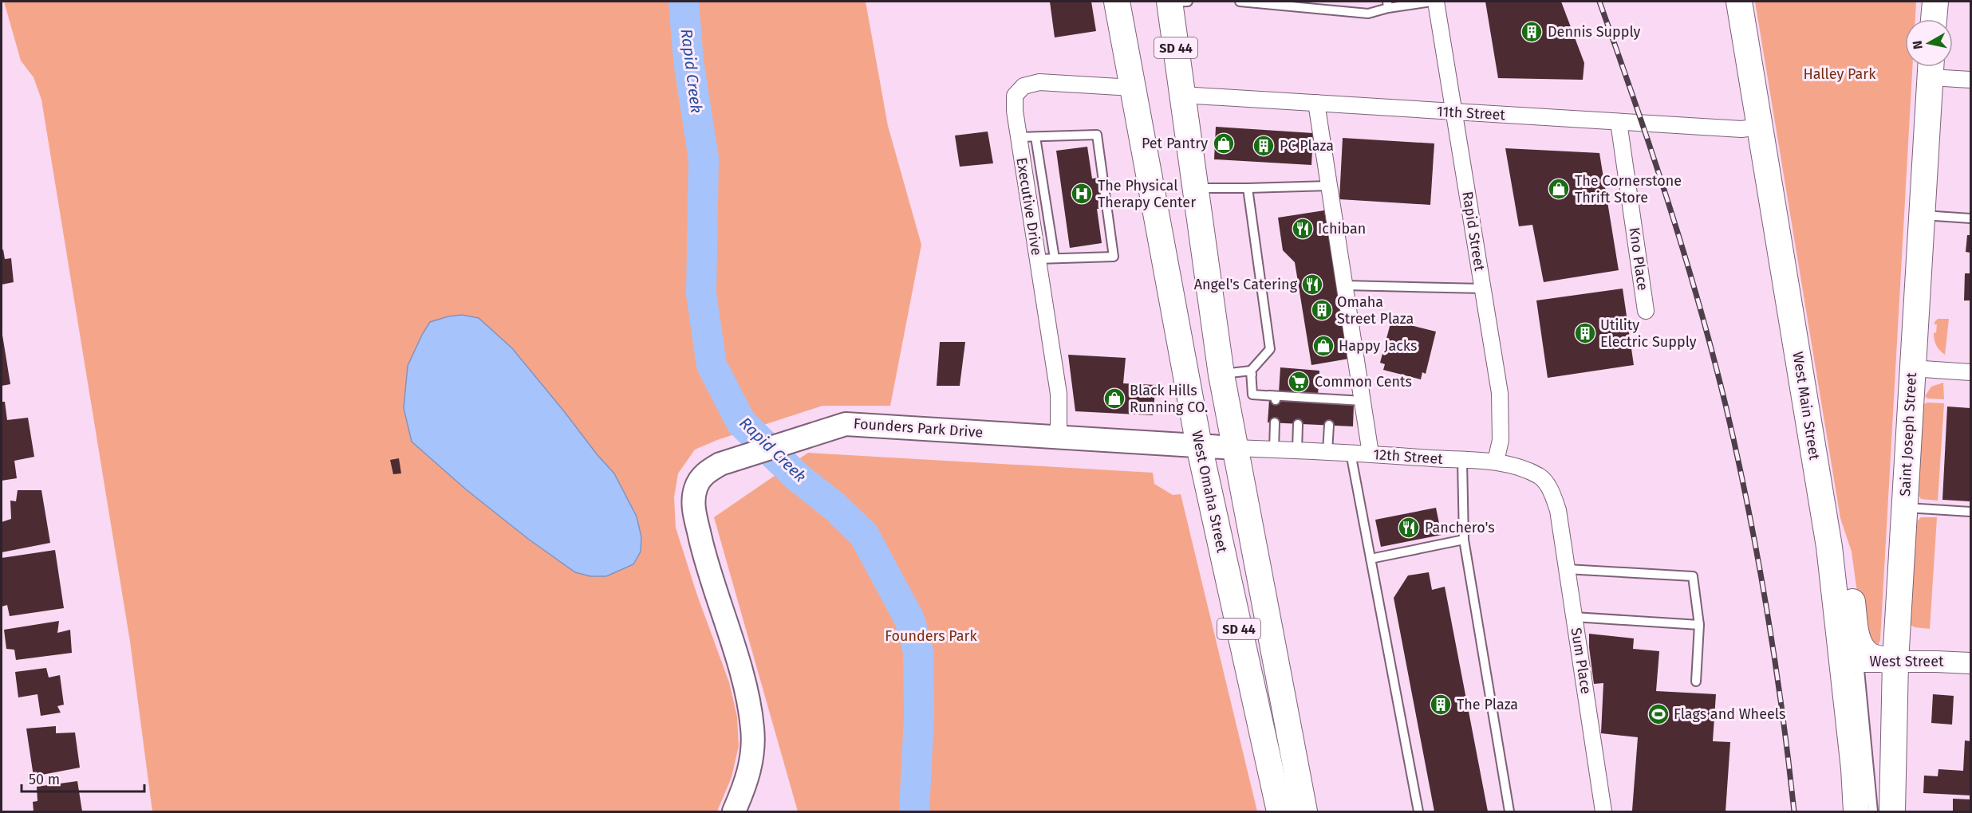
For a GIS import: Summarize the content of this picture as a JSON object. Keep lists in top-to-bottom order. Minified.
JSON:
{"streets":{"main road":["SD 44","West Main Street","Founders Park Drive","Saint Joseph Street","West Omaha Street"],"street":["11th Street","Executive Drive","Rapid Street","Kno Place","12th Street","Sum Place","West Street"]},"crossings":[["SD 44","11th Street"],["SD 44","Founders Park Drive"],["SD 44","12th Street"],["11th Street","Rapid Street"],["11th Street","Kno Place"],["11th Street","West Main Street"],["Executive Drive","Founders Park Drive"],["Executive Drive","West Omaha Street"],["Rapid Street","12th Street"],["West Main Street","West Street"],["Founders Park Drive","12th Street"],["Founders Park Drive","West Omaha Street"],["Saint Joseph Street","West Street"],["12th Street","Sum Place"]],"water":["Rapid Creek"],"parks":["Halley Park","Founders Park"],"places":{"building":["Dennis Supply","PC Plaza","Omaha Street Plaza","Utility Electric Supply","The Plaza"],"shop":["Pet Pantry","The Cornerstone Thrift Store","Happy Jacks","Black Hills Running CO."],"hospital":["The Physical Therapy Center"],"restaurant":["Ichiban","Angel's Catering","Panchero's"],"supermarket":["Common Cents"],"sports":["Flags and Wheels"]},"scale_bar":"50 m","north":"left"}
